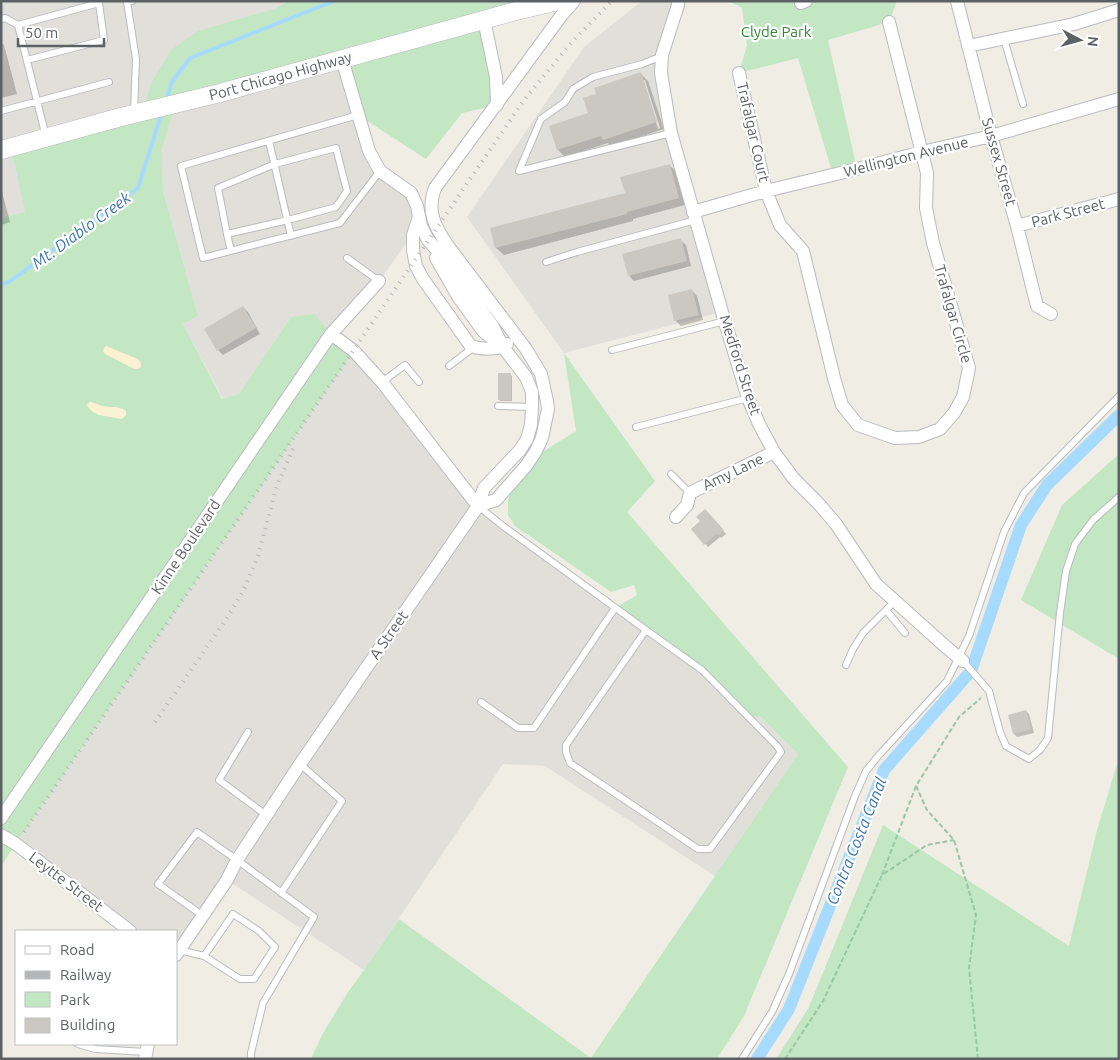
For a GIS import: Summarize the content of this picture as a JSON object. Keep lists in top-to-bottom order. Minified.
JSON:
{"streets":{"street":["Port Chicago Highway","Trafalgar Court","Wellington Avenue","Sussex Street","Park Street","Trafalgar Circle","Medford Street","Amy Lane","Kinne Boulevard","A Street","Leytte Street"]},"crossings":[["Trafalgar Court","Wellington Avenue"],["Trafalgar Court","Trafalgar Circle"],["Wellington Avenue","Sussex Street"],["Wellington Avenue","Trafalgar Circle"],["Wellington Avenue","Medford Street"],["Sussex Street","Park Street"],["Medford Street","Amy Lane"]],"water":["Mt. Diablo Creek","Contra Costa Canal"],"parks":["Clyde Park"],"legend":["Road","Railway","Park","Building"],"scale_bar":"50 m","north":"right"}
